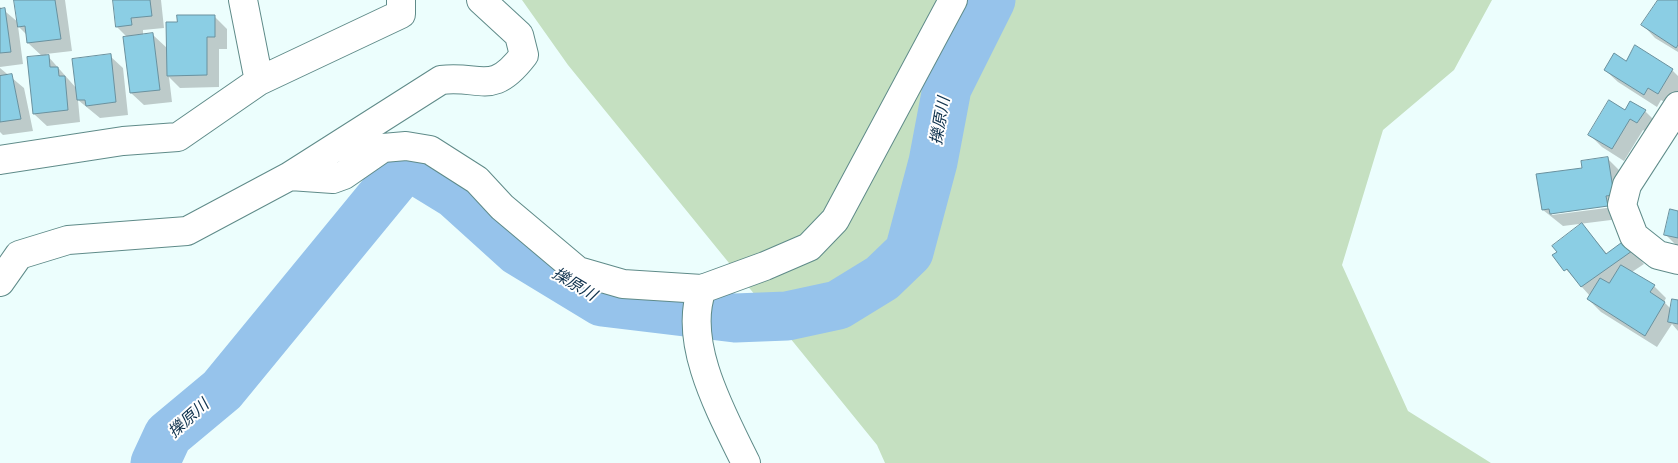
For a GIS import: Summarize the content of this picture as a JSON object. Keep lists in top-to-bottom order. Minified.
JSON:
{"water":["擽原川"]}
